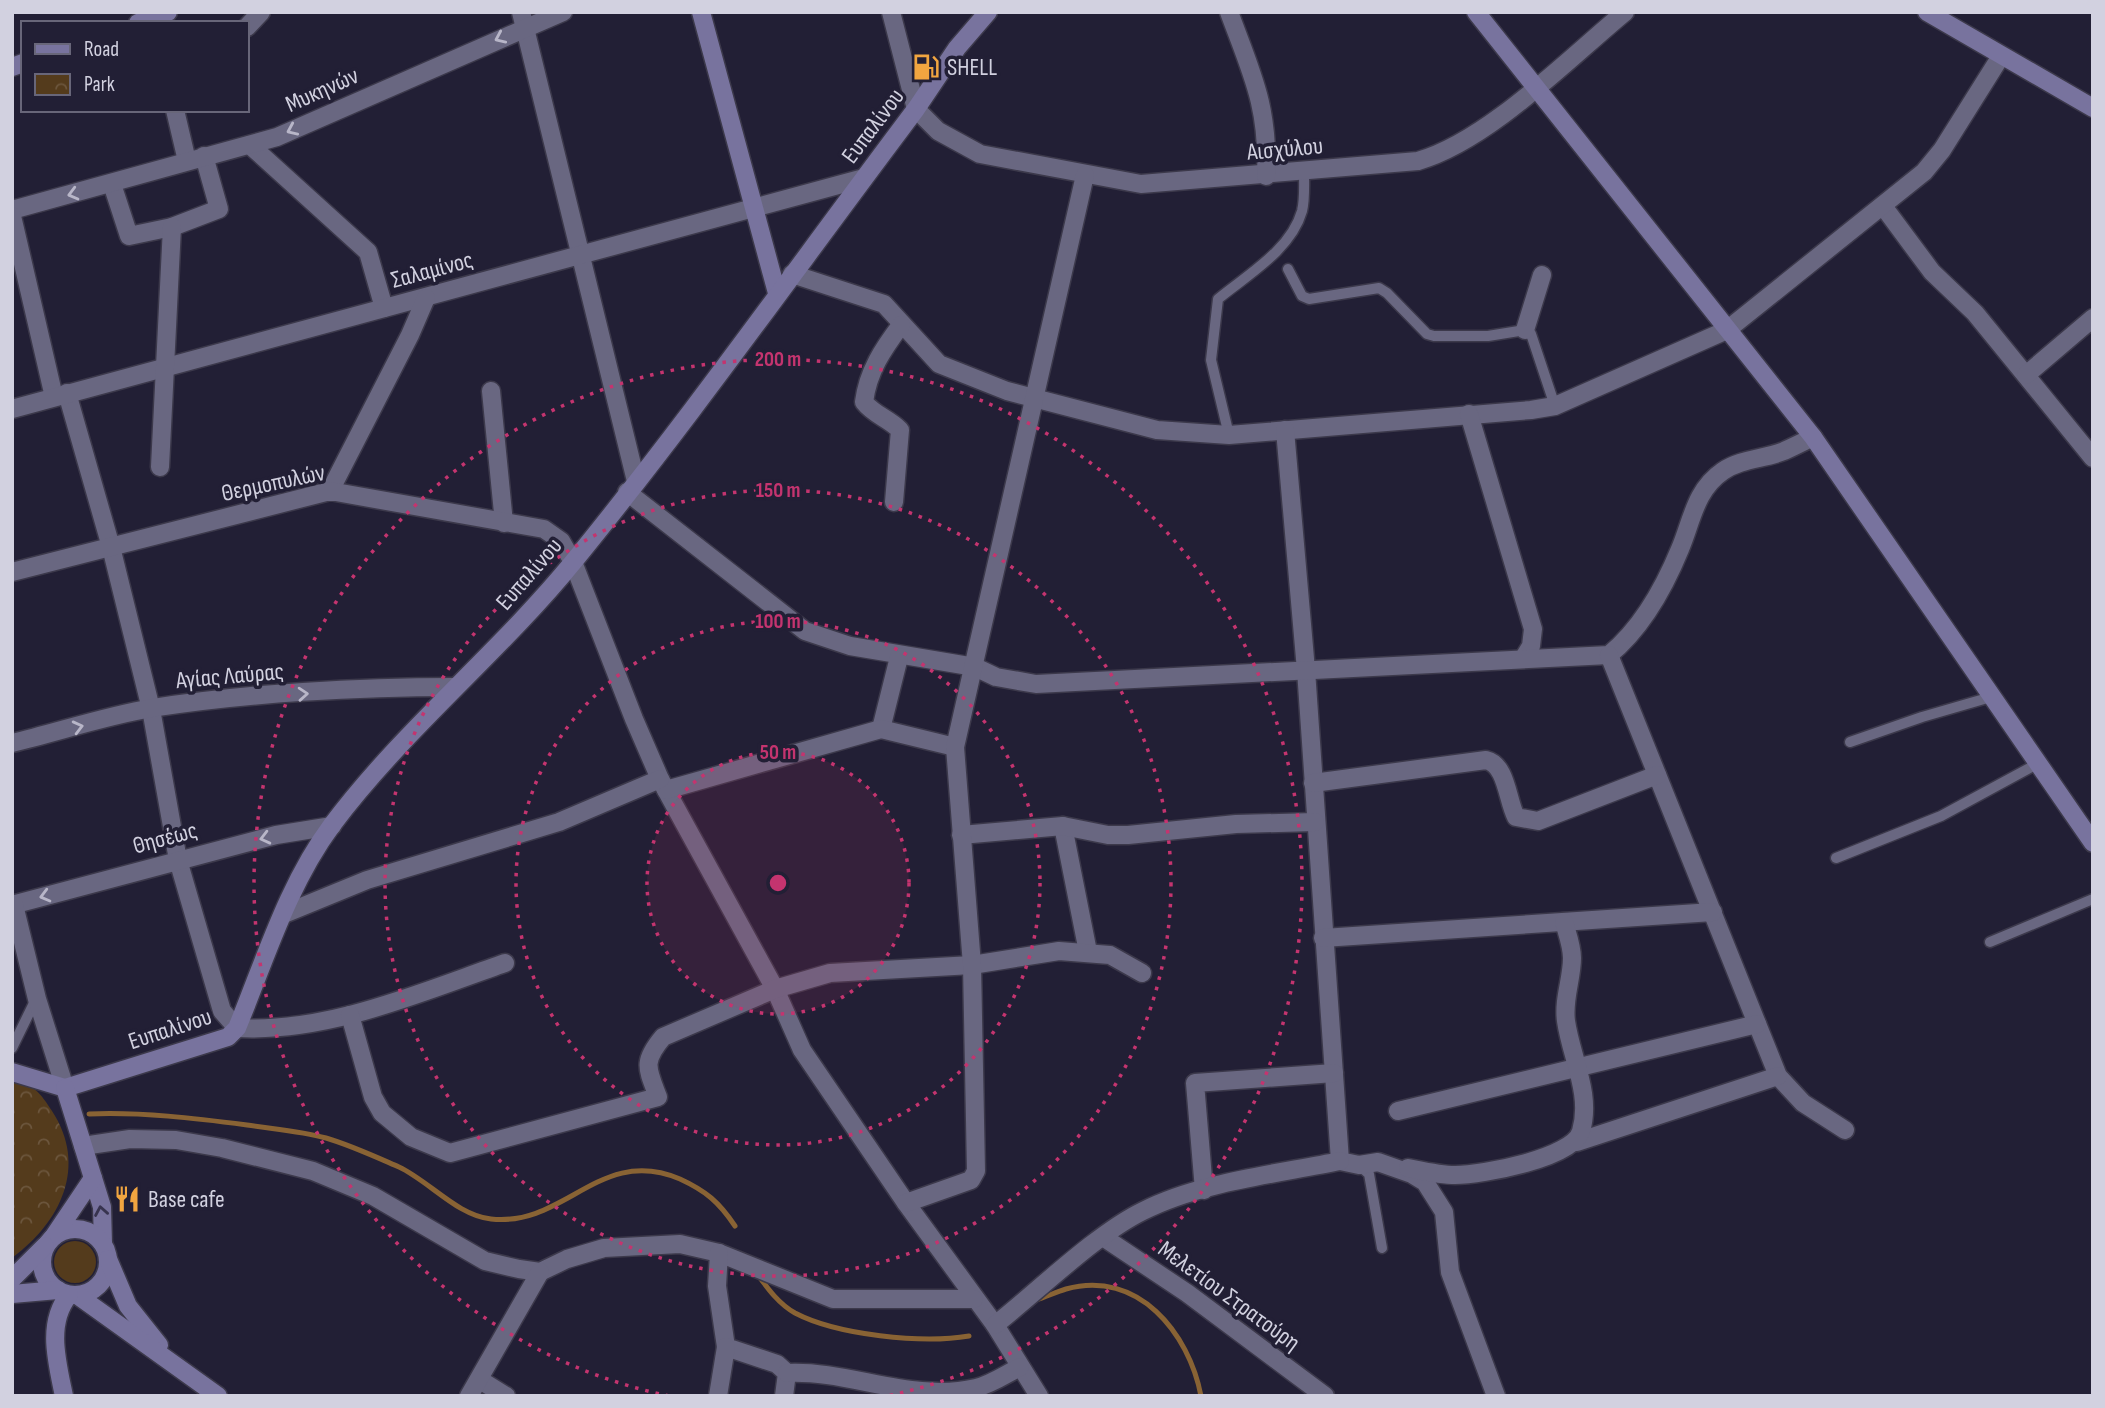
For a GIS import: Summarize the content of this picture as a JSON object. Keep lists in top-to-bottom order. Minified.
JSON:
{"streets":{"street":["Μυκηνών","Ευπαλίνου","Αισχύλου","Σαλαμίνος","Θερμοπυλών","Αγίας Λαύρας","Θησέως","Μελετίου Στρατούρη"]},"crossings":[["Ευπαλίνου","Αισχύλου"],["Ευπαλίνου","Σαλαμίνος"],["Ευπαλίνου","Θερμοπυλών"],["Ευπαλίνου","Αγίας Λαύρας"],["Ευπαλίνου","Θησέως"]],"one_way":["Μυκηνών","Αγίας Λαύρας","Θησέως"],"places":{"fuel station":["SHELL"],"restaurant":["Base cafe"]},"legend":["Road","Park"],"rings":["200 m","150 m","100 m","50 m"]}
